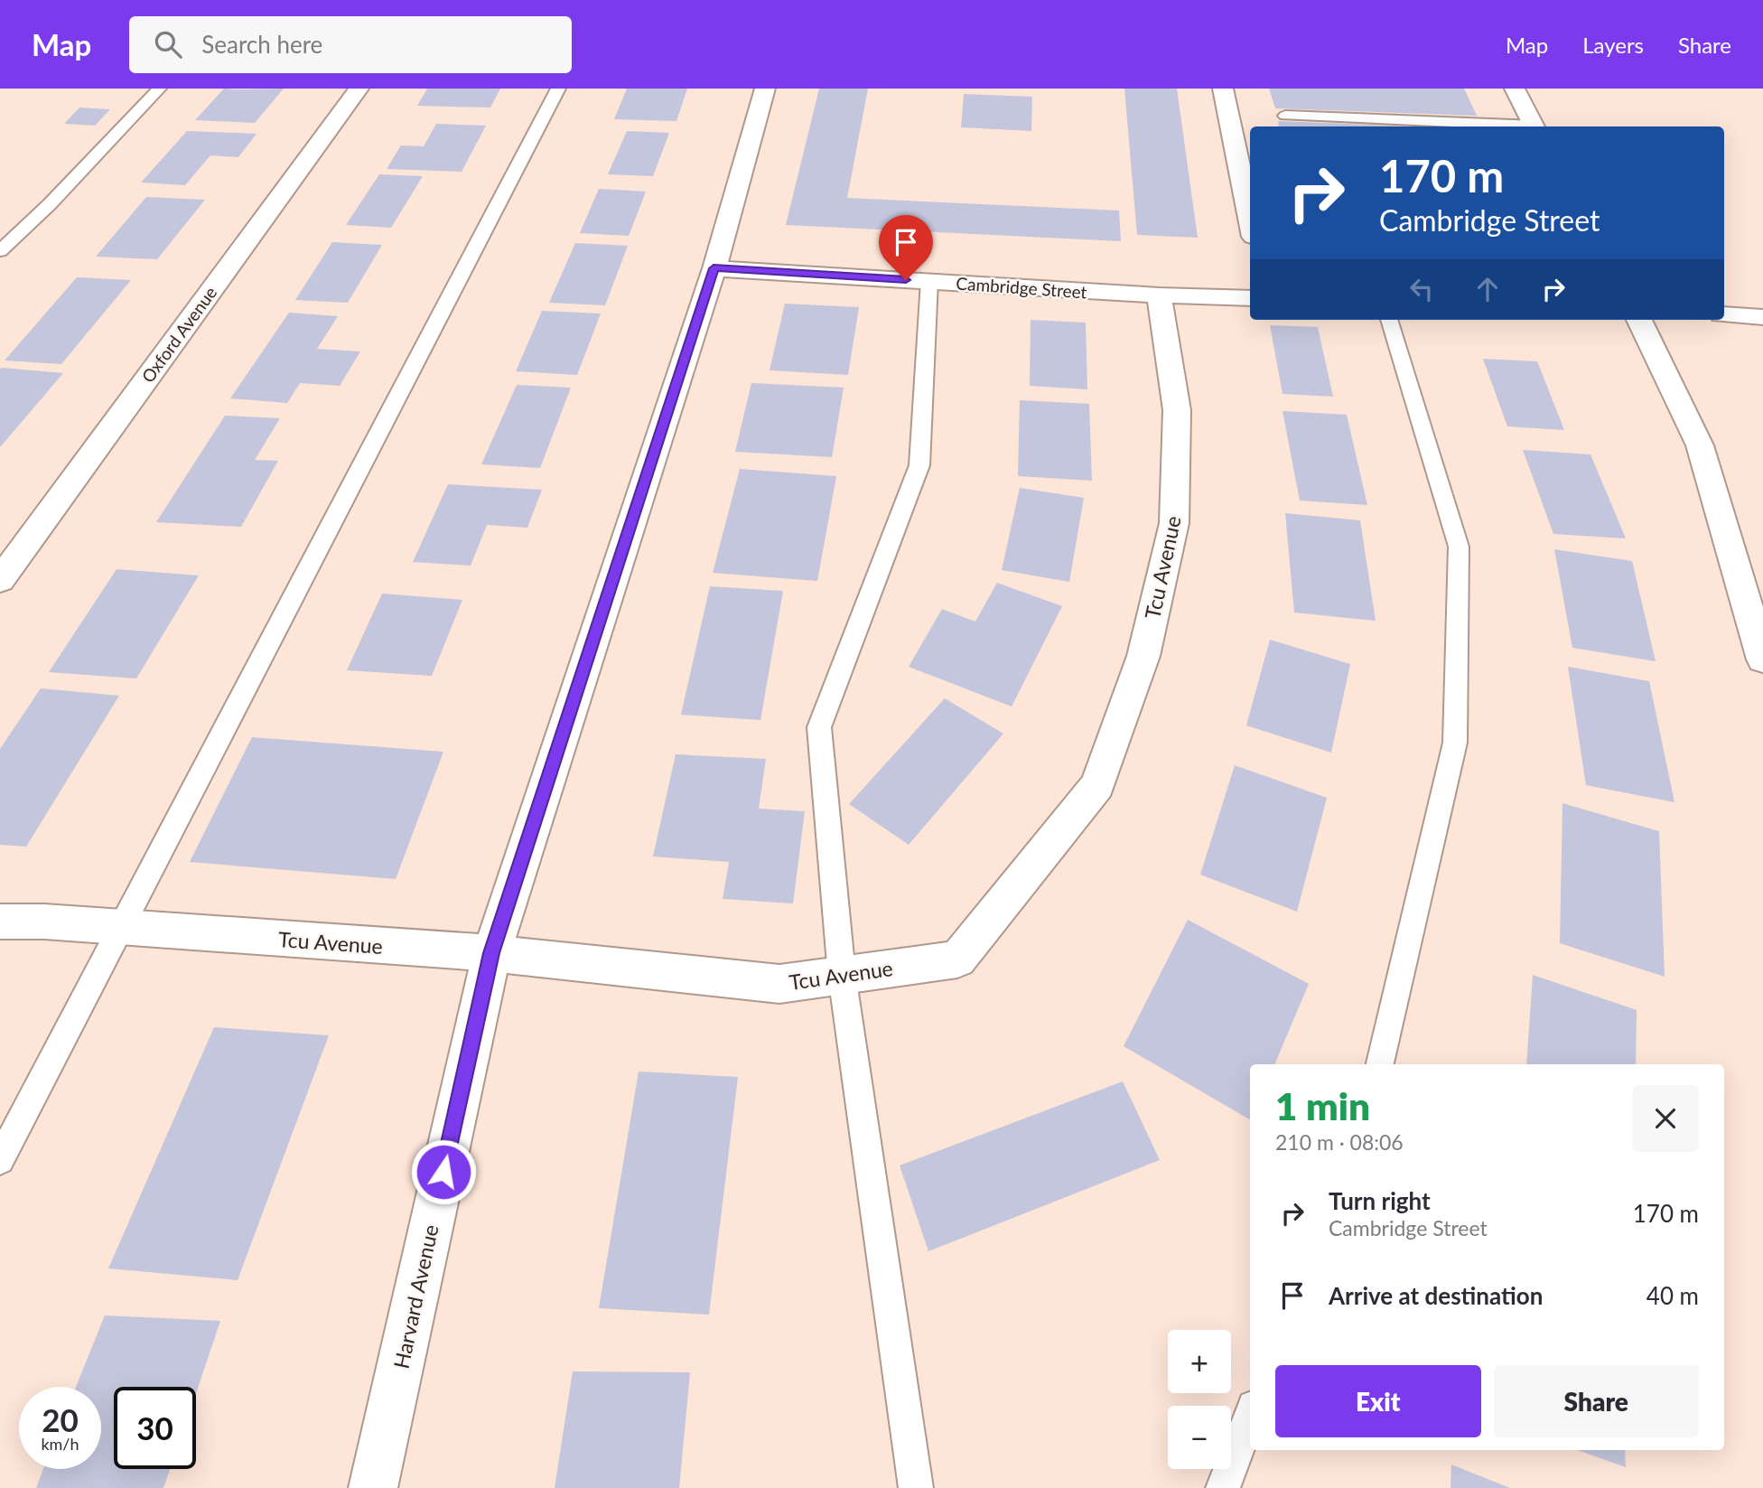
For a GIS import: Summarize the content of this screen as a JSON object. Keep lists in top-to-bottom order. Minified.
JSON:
{"streets":{"street":["Cambridge Street","Oxford Avenue","Tcu Avenue","Harvard Avenue"]},"crossings":[["Cambridge Street","Tcu Avenue"],["Cambridge Street","Harvard Avenue"],["Tcu Avenue","Harvard Avenue"]],"page":{"header":"Map","search":"Search here","nav":["Map","Layers","Share"],"turn":["170 m","Cambridge Street"],"heading":["1 min","210 m · 08:06"],"list":[{"name":"Turn right","note":"Cambridge Street","value":"170 m"},{"name":"Arrive at destination","value":"40 m"}],"map_buttons":["+","−"],"buttons":["Exit","Share"],"speed":"20 km/h","limit":"30"}}
